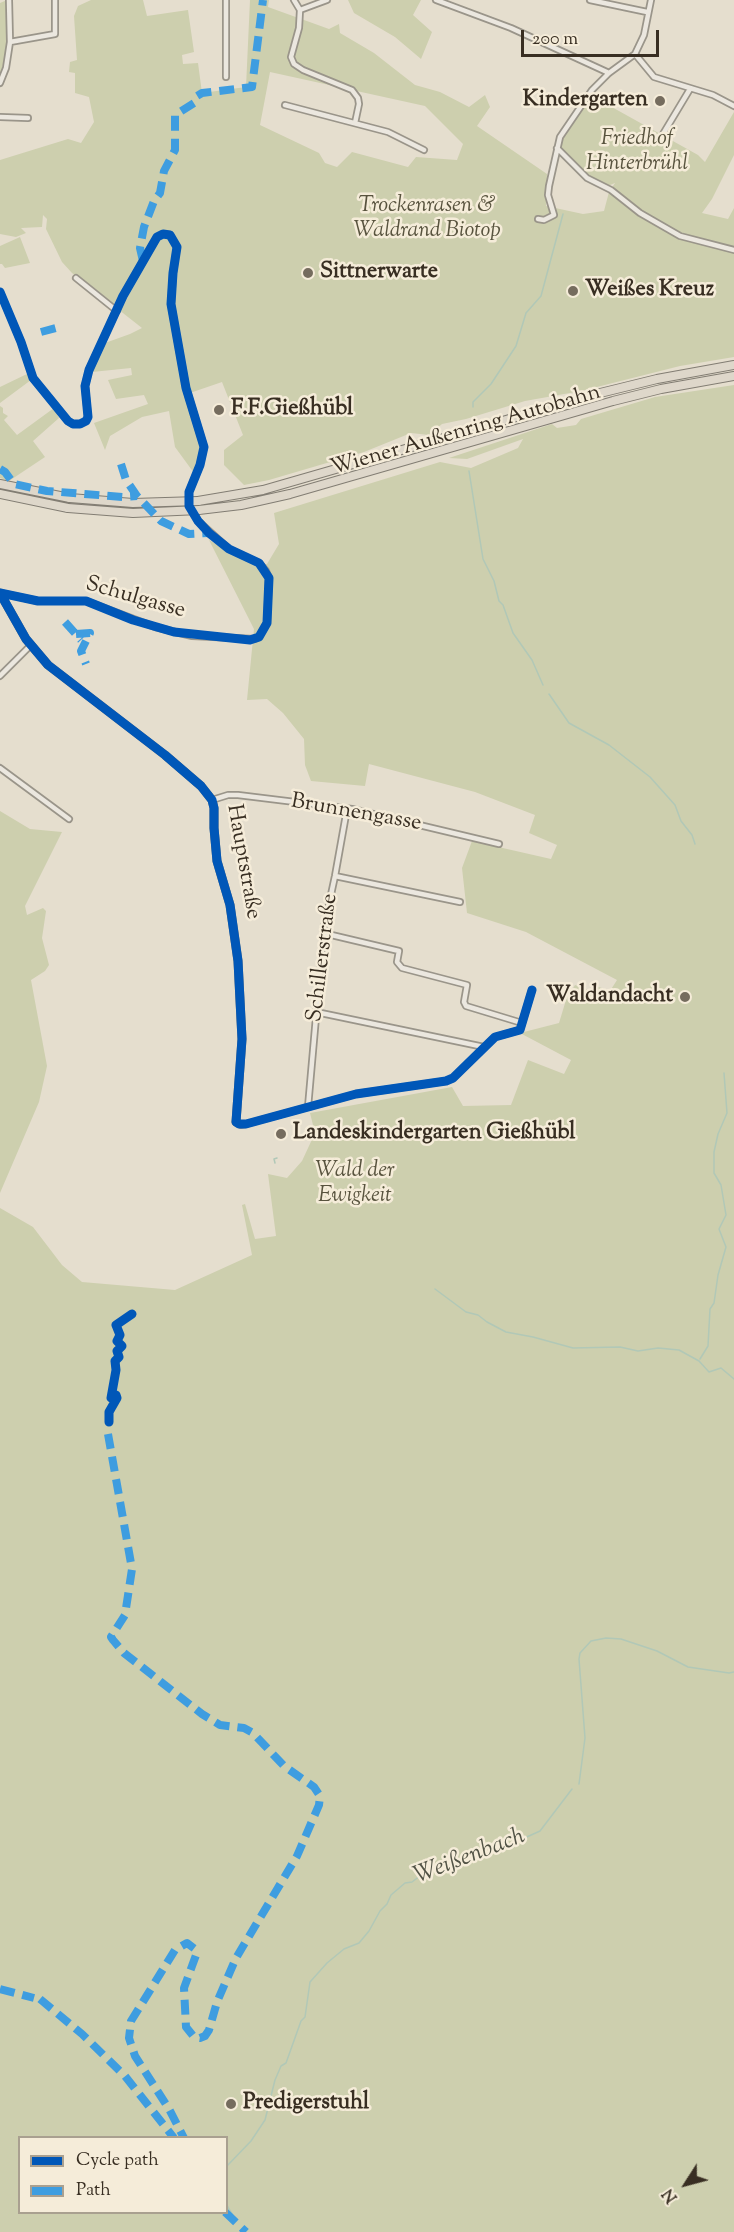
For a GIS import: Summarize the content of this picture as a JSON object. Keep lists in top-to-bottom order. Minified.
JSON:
{"streets":{"highway":["Wiener Außenring Autobahn"],"street":["Schulgasse","Brunnengasse","Hauptstraße","Schillerstraße"]},"crossings":[["Schulgasse","Hauptstraße"],["Brunnengasse","Hauptstraße"],["Brunnengasse","Schillerstraße"]],"water":["Weißenbach"],"parks":["Friedhof Hinterbrühl","Trockenrasen & Waldrand Biotop","Wald der Ewigkeit"],"places":["Kindergarten","Sittnerwarte","Weißes Kreuz","F.F.Gießhübl","Waldandacht","Landeskindergarten Gießhübl","Predigerstuhl"],"legend":["Cycle path","Path"],"scale_bar":"200 m","north":"bottom left"}
